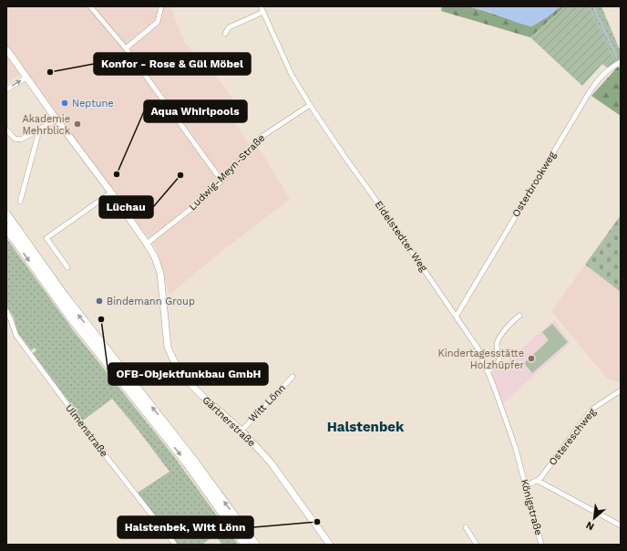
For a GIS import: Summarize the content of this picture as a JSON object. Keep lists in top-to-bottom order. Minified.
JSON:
{"streets":{"street":["Ludwig-Meyn-Straße","Osterbrookweg","Eidelstedter Weg","Witt Lönn","Gärtnerstraße","Ulmenstraße","Ostereschweg","Königstraße"]},"crossings":[["Ludwig-Meyn-Straße","Eidelstedter Weg"],["Ludwig-Meyn-Straße","Gärtnerstraße"],["Osterbrookweg","Eidelstedter Weg"],["Eidelstedter Weg","Königstraße"],["Witt Lönn","Gärtnerstraße"]],"districts":["Halstenbek"],"places":["Konfor - Rose & Gül Möbel","Neptune","Akademie Mehrblick","Aqua Whirlpools","Lüchau","Bindemann Group","OFB-Objektfunkbau GmbH","Kindertagesstätte Holzhüpfer","Halstenbek, Witt Lönn"],"north":"bottom left"}
